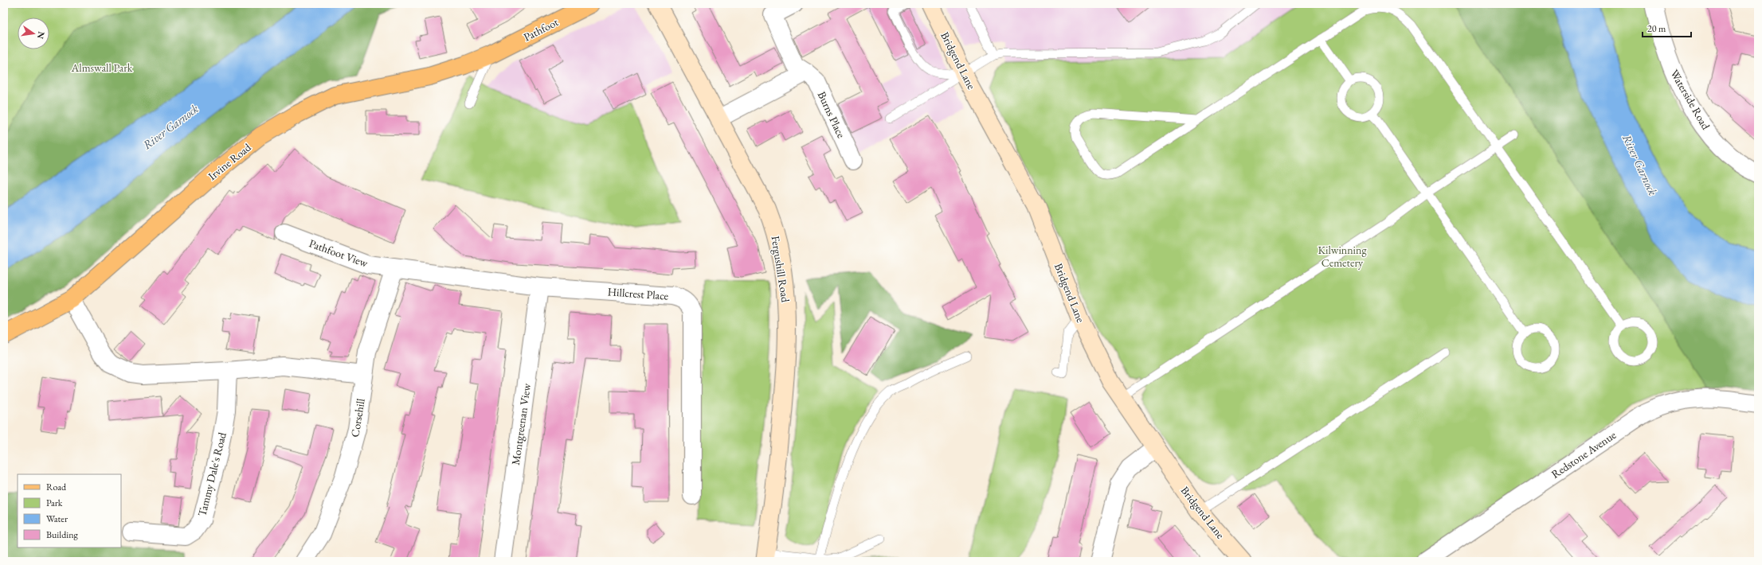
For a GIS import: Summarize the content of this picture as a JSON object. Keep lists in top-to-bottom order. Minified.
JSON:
{"streets":{"main road":["Pathfoot","Bridgend Lane","Irvine Road","Fergushill Road"],"street":["Waterside Road","Burns Place","Pathfoot View","Hillcrest Place","Corsehill","Montgreenan View","Redstone Avenue","Tammy Dale's Road"]},"crossings":[["Pathfoot","Irvine Road"],["Pathfoot View","Hillcrest Place"],["Pathfoot View","Corsehill"],["Hillcrest Place","Corsehill"],["Hillcrest Place","Montgreenan View"]],"water":["River Garnock"],"parks":["Almswall Park","Kilwinning Cemetery"],"legend":["Road","Park","Water","Building"],"scale_bar":"20 m","north":"right"}
